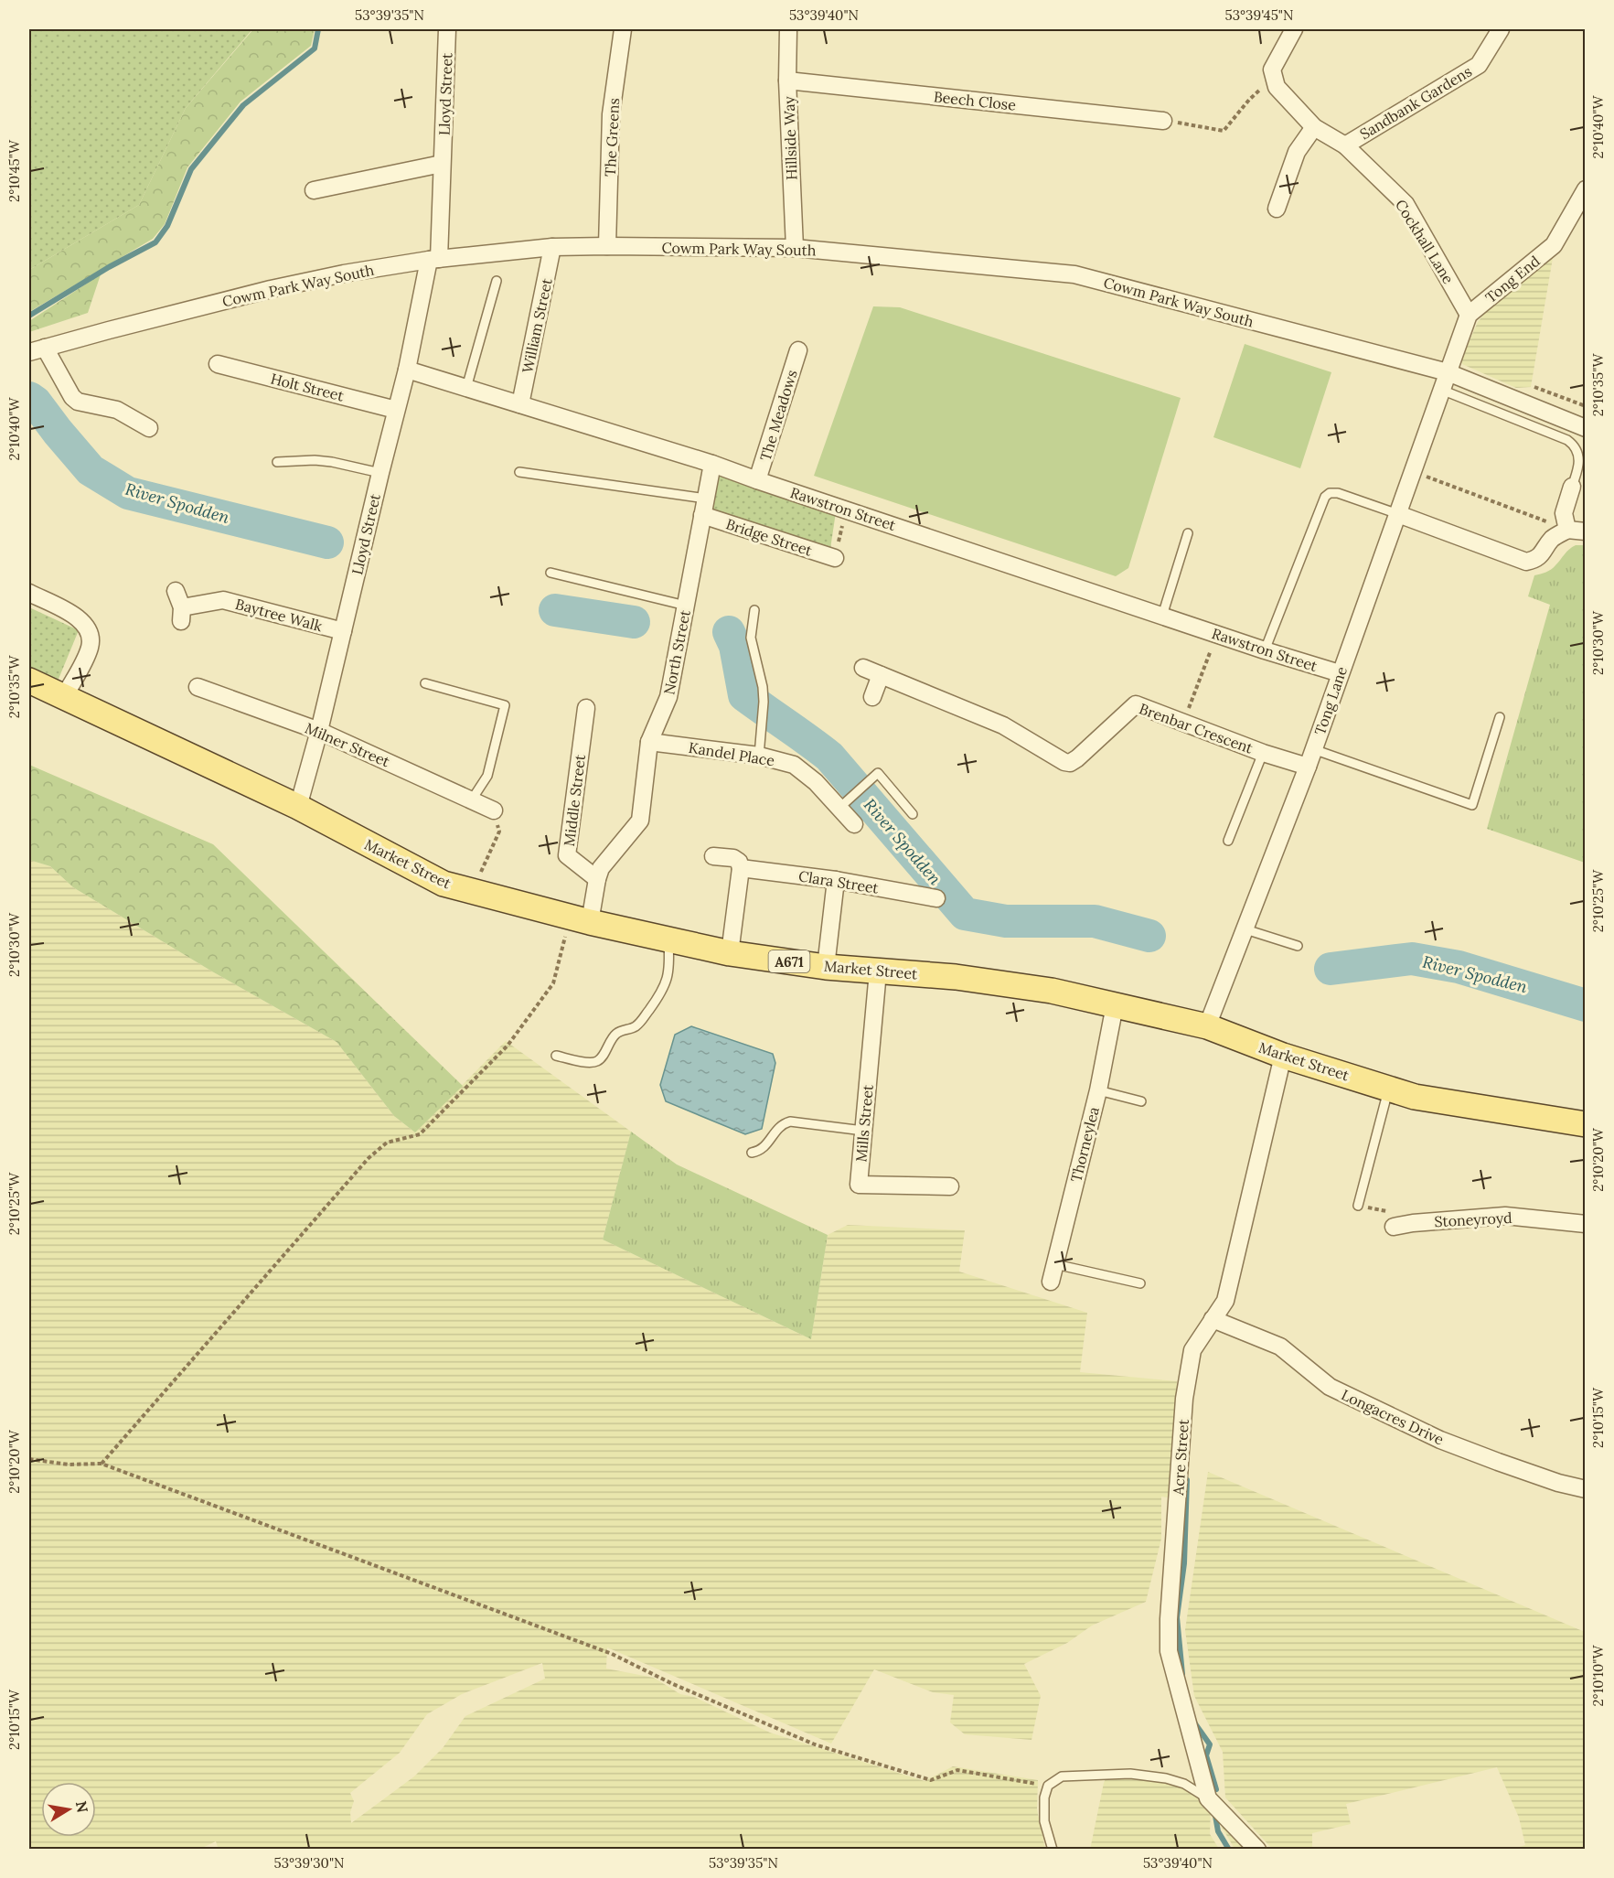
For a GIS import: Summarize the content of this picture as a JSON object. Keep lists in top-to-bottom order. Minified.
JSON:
{"streets":{"main road":["Market Street","A671"],"street":["Lloyd Street","Beech Close","Sandbank Gardens","The Greens","Hillside Way","Cockhall Lane","Cowm Park Way South","Tong End","William Street","Holt Street","The Meadows","Rawstron Street","Bridge Street","Baytree Walk","North Street","Tong Lane","Brenbar Crescent","Milner Street","Kandel Place","Middle Street","Clara Street","Mills Street","Thorneylea","Stoneyroyd","Longacres Drive","Acre Street"]},"crossings":[["Lloyd Street","Cowm Park Way South"],["Lloyd Street","Holt Street"],["Lloyd Street","Rawstron Street"],["Lloyd Street","Baytree Walk"],["Lloyd Street","Milner Street"],["Lloyd Street","Market Street"],["Beech Close","Hillside Way"],["Sandbank Gardens","Cockhall Lane"],["The Greens","Cowm Park Way South"],["Hillside Way","Cowm Park Way South"],["Cockhall Lane","Tong End"],["Cowm Park Way South","William Street"],["Cowm Park Way South","Tong Lane"],["William Street","Rawstron Street"],["The Meadows","Rawstron Street"],["Rawstron Street","North Street"],["Rawstron Street","Tong Lane"],["Bridge Street","North Street"],["North Street","Kandel Place"],["North Street","Middle Street"],["North Street","Market Street"],["Tong Lane","Brenbar Crescent"],["Tong Lane","Market Street"],["Market Street","Mills Street"],["Market Street","Thorneylea"],["Market Street","Acre Street"],["Longacres Drive","Acre Street"]],"water":["River Spodden"],"north":"right","coordinates":["53°39'35\"N","53°39'40\"N","53°39'45\"N","2°10'40\"W","2°10'45\"W","2°10'35\"W","2°10'30\"W","2°10'25\"W","2°10'20\"W","2°10'15\"W","2°10'10\"W","53°39'30\"N"]}
